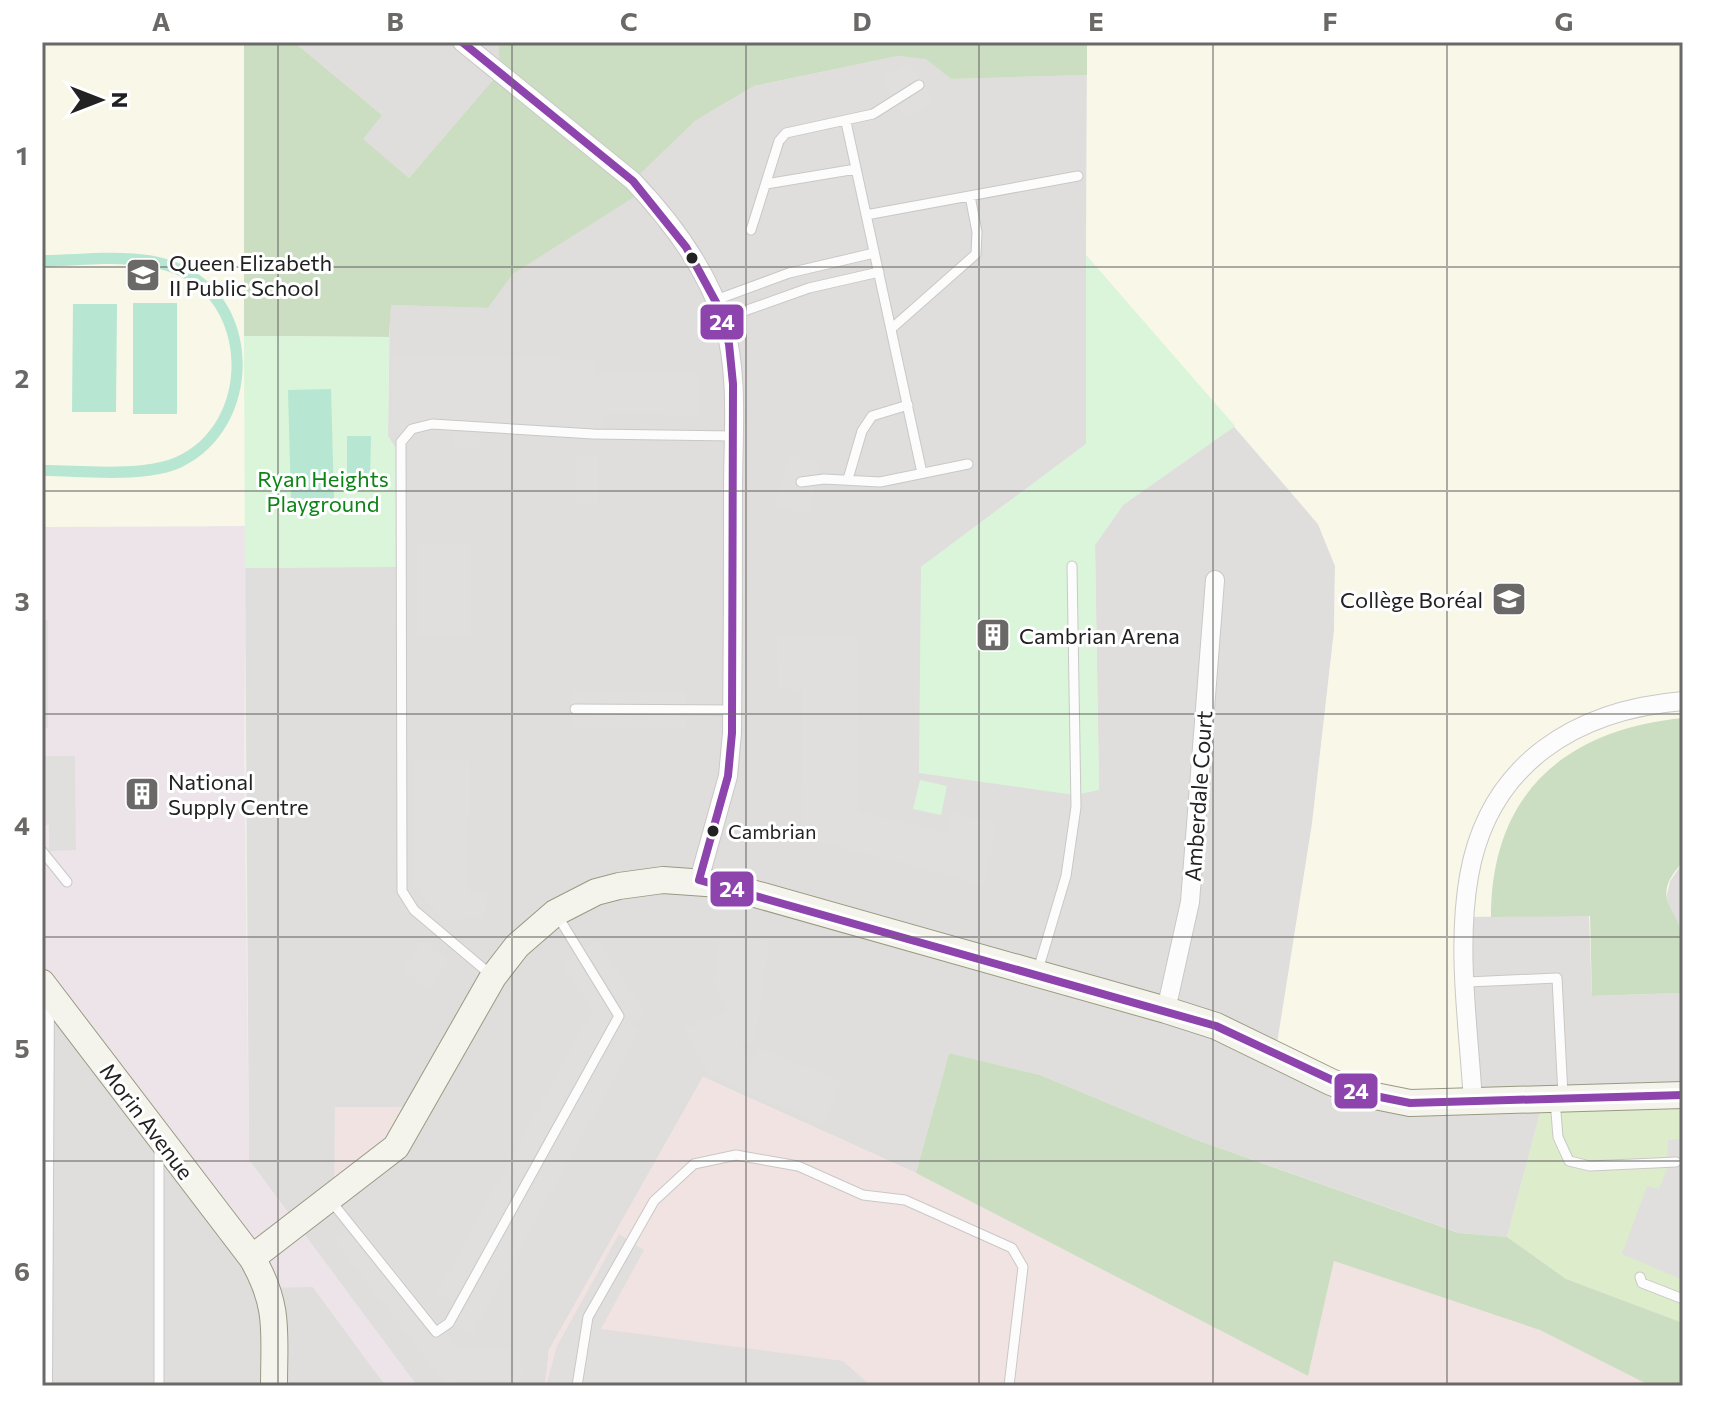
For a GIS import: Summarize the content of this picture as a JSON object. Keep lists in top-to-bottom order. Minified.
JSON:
{"streets":{"street":["Amberdale Court","Morin Avenue"]},"parks":["Ryan Heights Playground"],"places":{"school or university":["Queen Elizabeth II Public School","Collège Boréal"],"building":["Cambrian Arena","National Supply Centre"],"other":["Cambrian"]},"lines":["transit line 24"],"north":"right","grid":{"columns":["A","B","C","D","E","F","G"],"rows":["1","2","3","4","5","6"]}}
